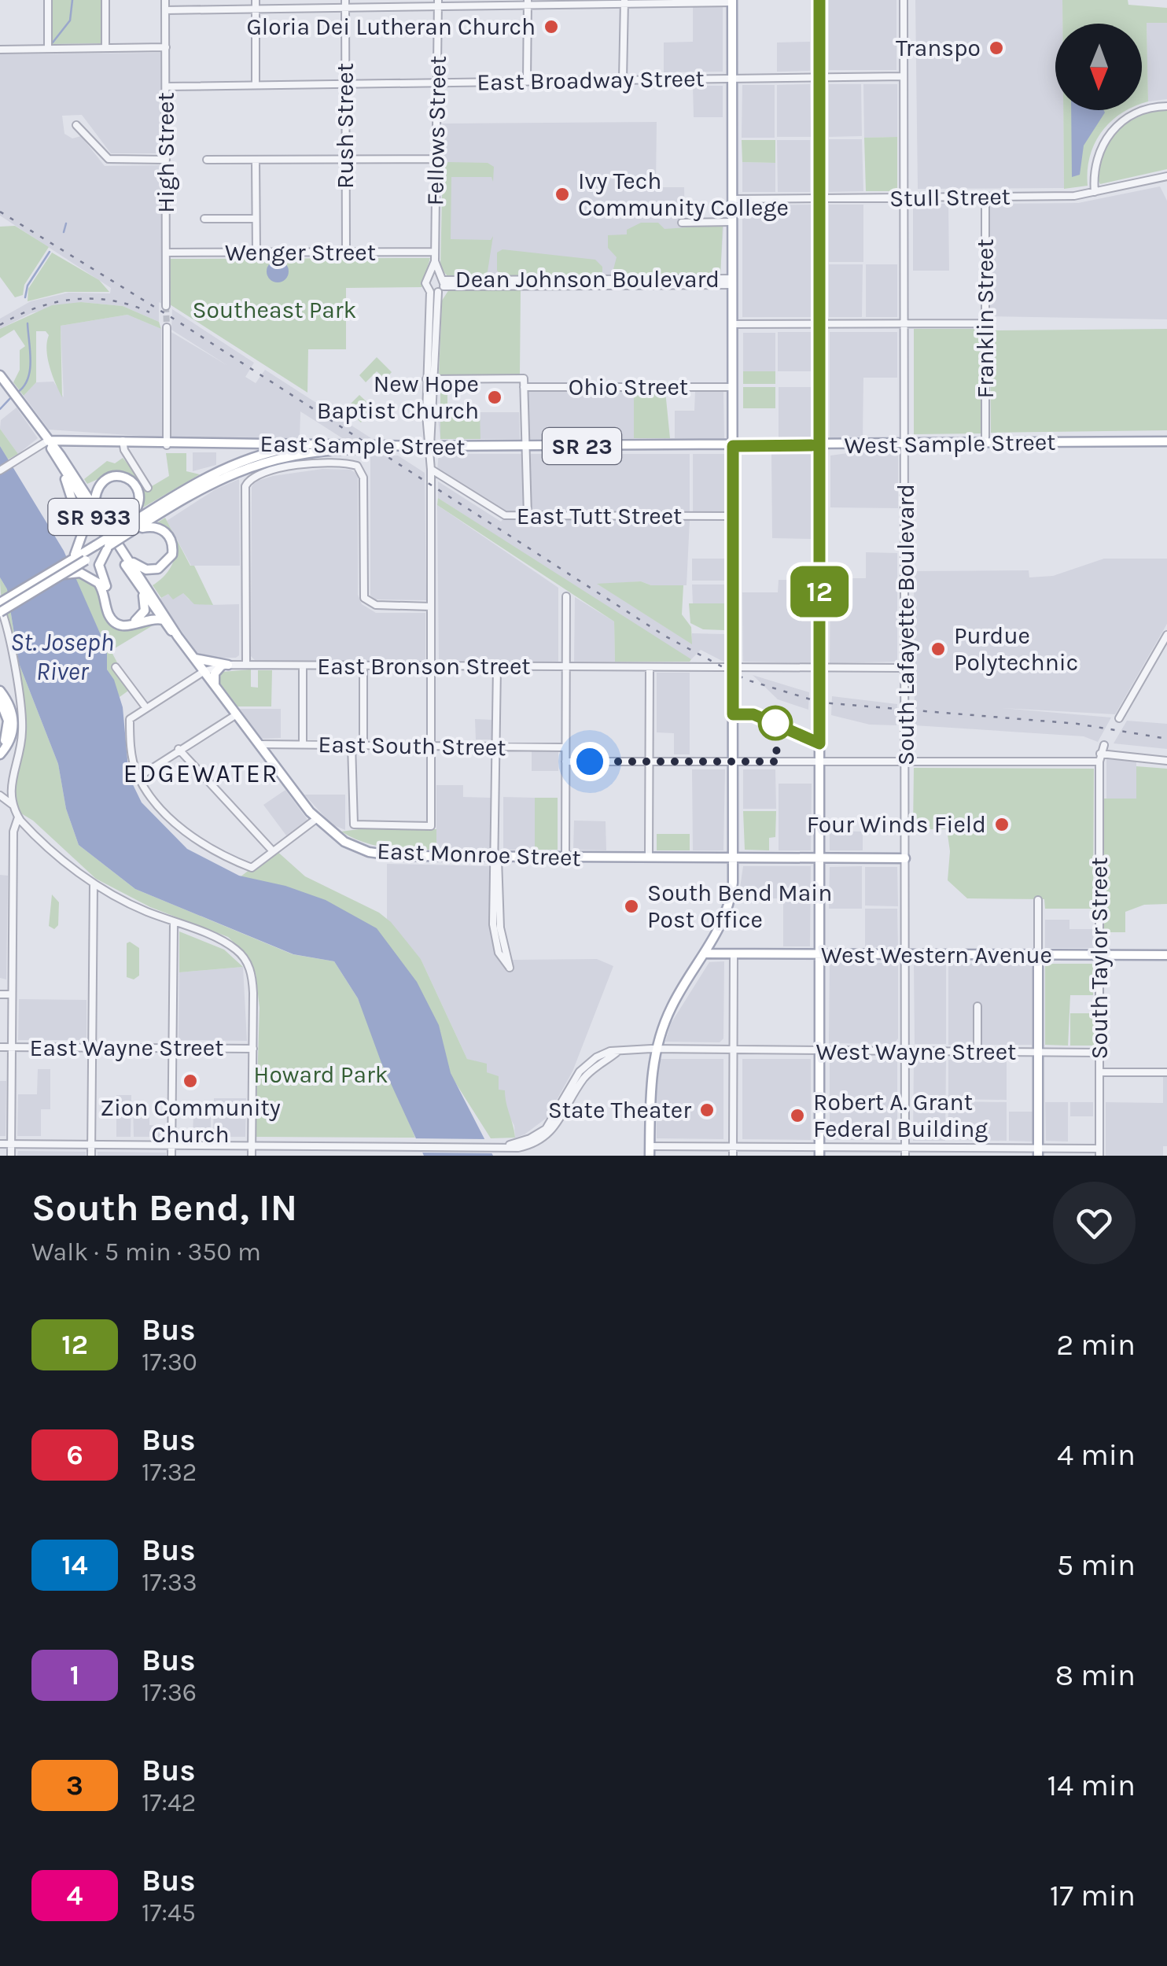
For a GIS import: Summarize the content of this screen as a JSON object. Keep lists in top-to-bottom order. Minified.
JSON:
{"streets":{"main road":["West Sample Street","East Sample Street","SR 23","SR 933","East Monroe Street","West Western Avenue"],"street":["East Broadway Street","Rush Street","Fellows Street","High Street","Stull Street","Wenger Street","Dean Johnson Boulevard","Franklin Street","Ohio Street","East Tutt Street","South Lafayette Boulevard","East Bronson Street","East South Street","South Taylor Street","East Wayne Street","West Wayne Street"]},"crossings":[["East Broadway Street","Rush Street"],["East Broadway Street","Fellows Street"],["East Broadway Street","High Street"],["East Broadway Street","South Lafayette Boulevard"],["Rush Street","Wenger Street"],["Fellows Street","Wenger Street"],["Fellows Street","Dean Johnson Boulevard"],["Fellows Street","Ohio Street"],["Fellows Street","East Sample Street"],["Fellows Street","SR 23"],["Fellows Street","East Tutt Street"],["Fellows Street","East Bronson Street"],["Fellows Street","East South Street"],["High Street","Wenger Street"],["Stull Street","Franklin Street"],["Stull Street","South Lafayette Boulevard"],["Franklin Street","West Sample Street"],["West Sample Street","East Sample Street"],["West Sample Street","South Lafayette Boulevard"],["East Sample Street","SR 23"],["East Sample Street","SR 933"],["SR 23","SR 933"],["South Lafayette Boulevard","East Bronson Street"],["South Lafayette Boulevard","East Monroe Street"],["South Lafayette Boulevard","West Western Avenue"],["South Lafayette Boulevard","West Wayne Street"],["East Bronson Street","East Monroe Street"],["East South Street","East Monroe Street"],["West Western Avenue","South Taylor Street"],["South Taylor Street","West Wayne Street"]],"districts":["EDGEWATER"],"water":["St. Joseph River"],"parks":["Southeast Park","Howard Park"],"places":["Gloria Dei Lutheran Church","Transpo","Ivy Tech Community College","New Hope Baptist Church","Purdue Polytechnic","Four Winds Field","South Bend Main Post Office","Zion Community Church","State Theater","Robert A. Grant Federal Building"],"lines":["bus line 12"],"north":"bottom","page":{"on_map":"12","heading":["South Bend, IN","Walk · 5 min · 350 m"],"list":[{"mark":"12","name":"Bus","note":"17:30","value":"2 min"},{"mark":"6","name":"Bus","note":"17:32","value":"4 min"},{"mark":"14","name":"Bus","note":"17:33","value":"5 min"},{"mark":"1","name":"Bus","note":"17:36","value":"8 min"},{"mark":"3","name":"Bus","note":"17:42","value":"14 min"},{"mark":"4","name":"Bus","note":"17:45","value":"17 min"}]}}
